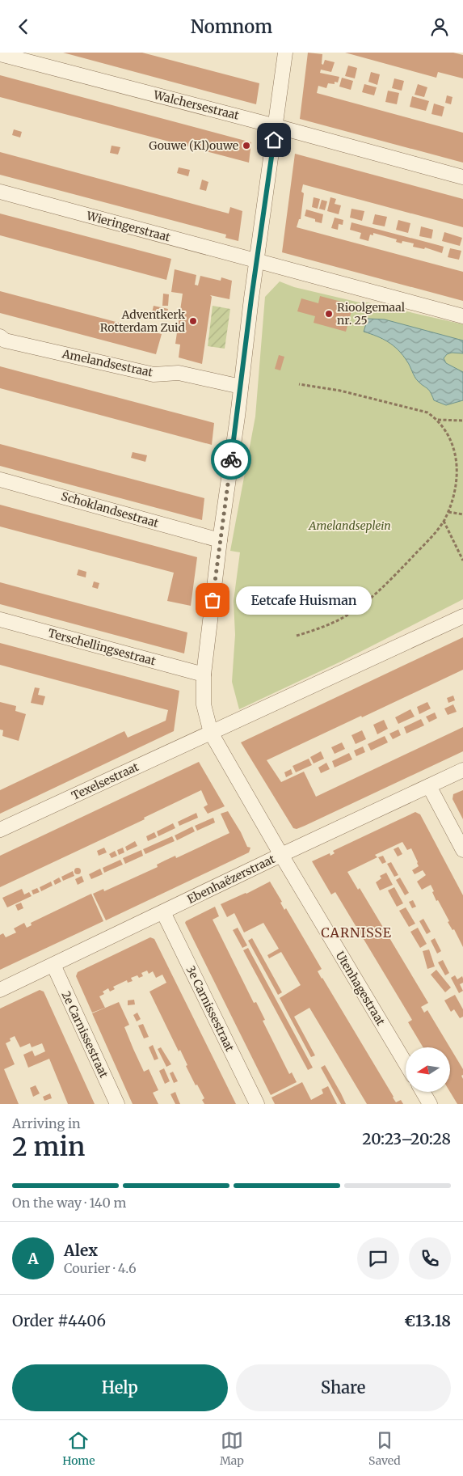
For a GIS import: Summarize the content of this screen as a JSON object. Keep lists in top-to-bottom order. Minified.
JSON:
{"streets":{"street":["Walchersestraat","Wieringerstraat","Amelandsestraat","Schoklandsestraat","Terschellingsestraat","Texelsestraat","Ebenhaëzerstraat","Utenhagestraat","3e Carnissestraat","2e Carnissestraat"]},"crossings":[["Texelsestraat","Utenhagestraat"],["Ebenhaëzerstraat","Utenhagestraat"],["Ebenhaëzerstraat","3e Carnissestraat"],["Ebenhaëzerstraat","2e Carnissestraat"]],"districts":["CARNISSE"],"parks":["Amelandseplein"],"places":["Gouwe (Kl)ouwe","Rioolgemaal nr. 25","Adventkerk Rotterdam Zuid","Eetcafe Huisman"],"north":"left","page":{"header":"Nomnom","bubble":"Eetcafe Huisman","heading":["2 min","Arriving in","20:23–20:28"],"panel":["Alex","Courier · 4.6","Order #4406","€13.18"],"bar":"On the way · 140 m","round":"A","buttons":["Help","Share"],"tabs":["Home","Map","Saved"]}}
